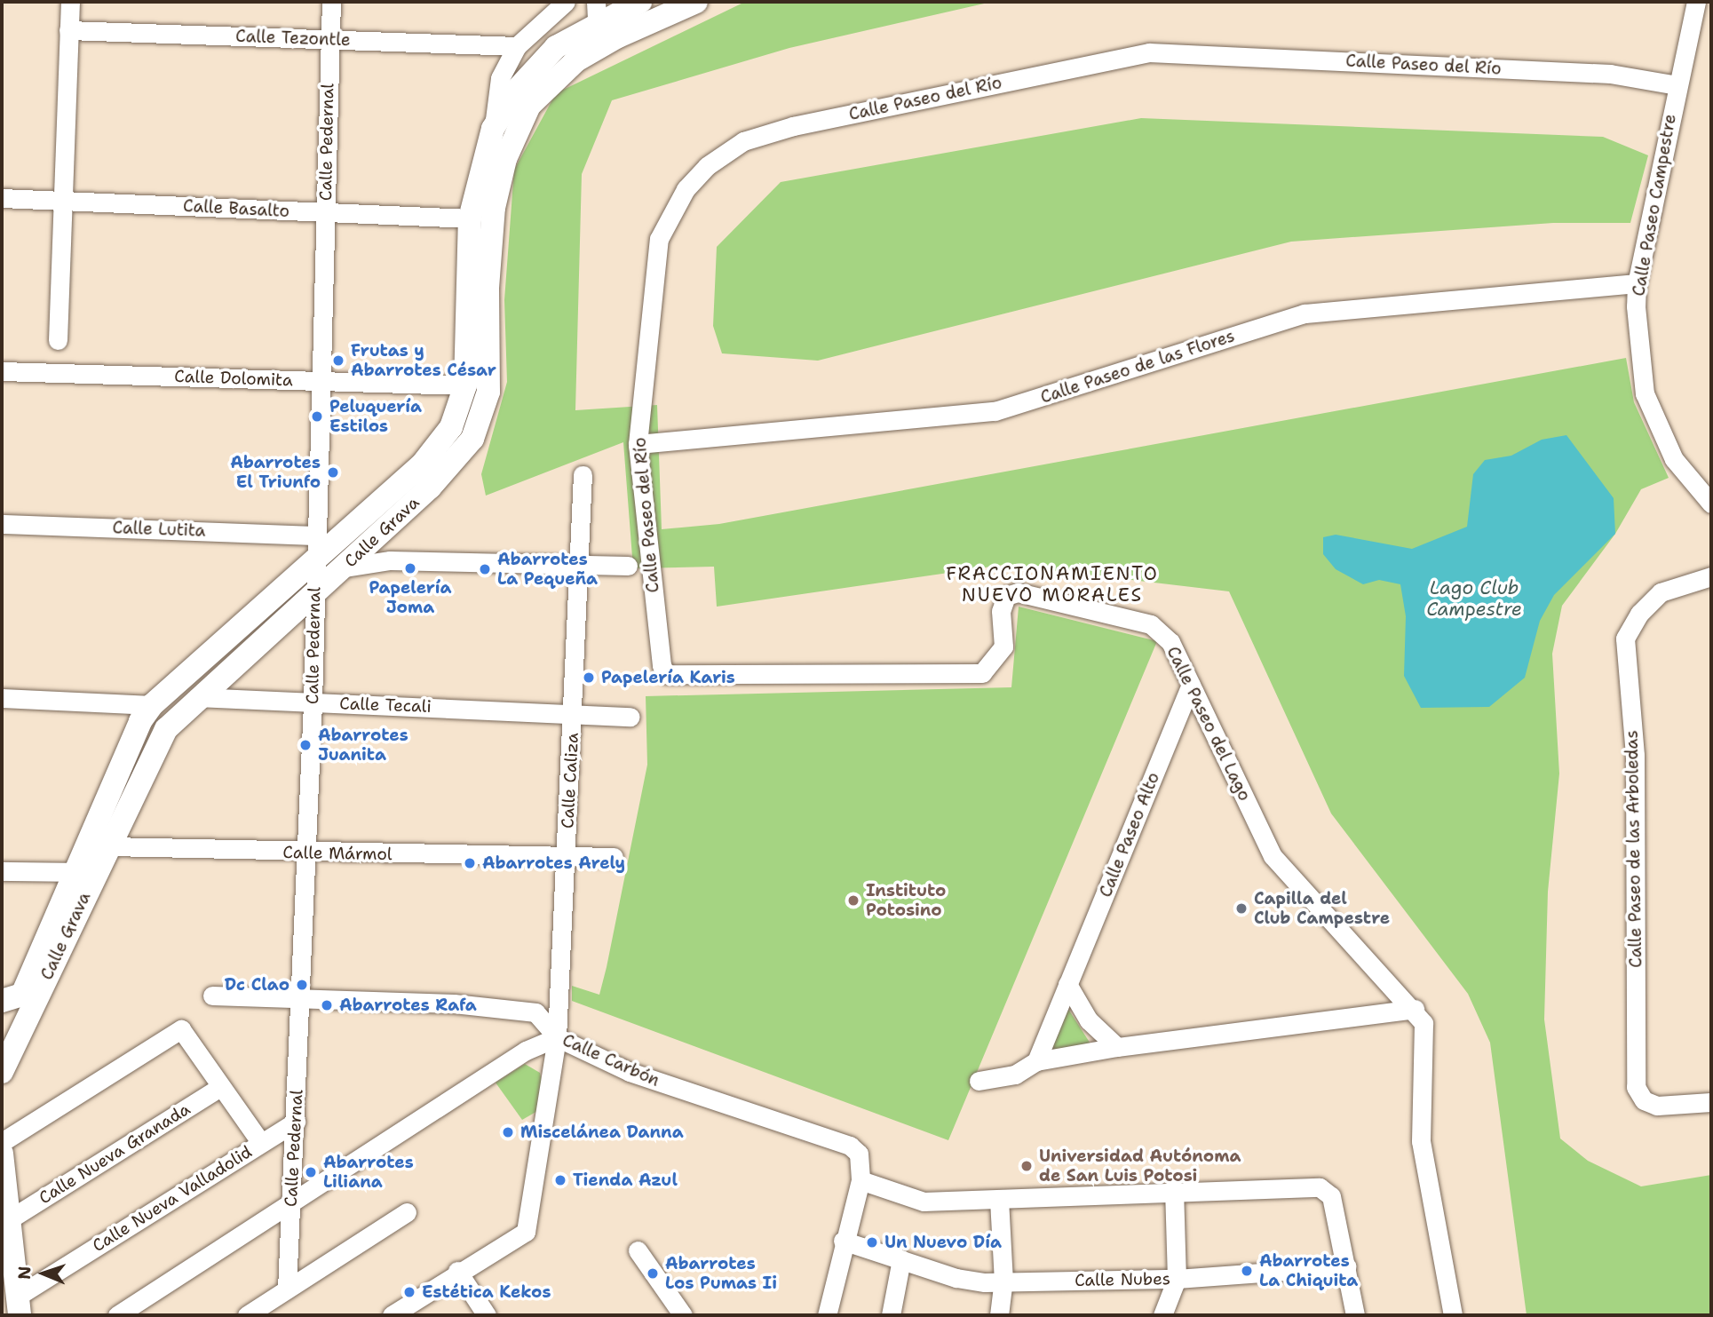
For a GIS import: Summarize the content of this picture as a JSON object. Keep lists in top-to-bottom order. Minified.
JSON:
{"streets":{"main road":["Calle Grava"],"street":["Calle Tezontle","Calle Paseo del Río","Calle Pedernal","Calle Paseo Campestre","Calle Basalto","Calle Paseo de las Flores","Calle Dolomita","Calle Lutita","Calle Tecali","Calle Paseo del Lago","Calle Caliza","Calle Paseo Alto","Calle Paseo de las Arboledas","Calle Mármol","Calle Carbón","Calle Nueva Granada","Calle Nueva Valladolid","Calle Nubes"]},"crossings":[["Calle Tezontle","Calle Pedernal"],["Calle Paseo del Río","Calle Paseo Campestre"],["Calle Paseo del Río","Calle Paseo de las Flores"],["Calle Paseo del Río","Calle Paseo del Lago"],["Calle Pedernal","Calle Basalto"],["Calle Pedernal","Calle Dolomita"],["Calle Pedernal","Calle Lutita"],["Calle Pedernal","Calle Grava"],["Calle Pedernal","Calle Tecali"],["Calle Pedernal","Calle Mármol"],["Calle Pedernal","Calle Carbón"],["Calle Pedernal","Calle Nueva Valladolid"],["Calle Paseo Campestre","Calle Paseo de las Flores"],["Calle Basalto","Calle Grava"],["Calle Dolomita","Calle Grava"],["Calle Lutita","Calle Grava"],["Calle Grava","Calle Tecali"],["Calle Grava","Calle Mármol"],["Calle Tecali","Calle Caliza"],["Calle Paseo del Lago","Calle Paseo Alto"],["Calle Caliza","Calle Mármol"],["Calle Caliza","Calle Carbón"]],"districts":["FRACCIONAMIENTO NUEVO MORALES"],"water":["Lago Club Campestre"],"places":["Frutas y Abarrotes César","Peluquería Estilos","Abarrotes El Triunfo","Papelería Joma","Abarrotes La Pequeña","Papelería Karis","Abarrotes Juanita","Abarrotes Arely","Instituto Potosino","Capilla del Club Campestre","Dc Clao","Abarrotes Rafa","Miscelánea Danna","Universidad Autónoma de San Luis Potosi","Abarrotes Liliana","Tienda Azul","Un Nuevo Día","Abarrotes La Chiquita","Abarrotes Los Pumas Ii","Estética Kekos"],"north":"left"}
